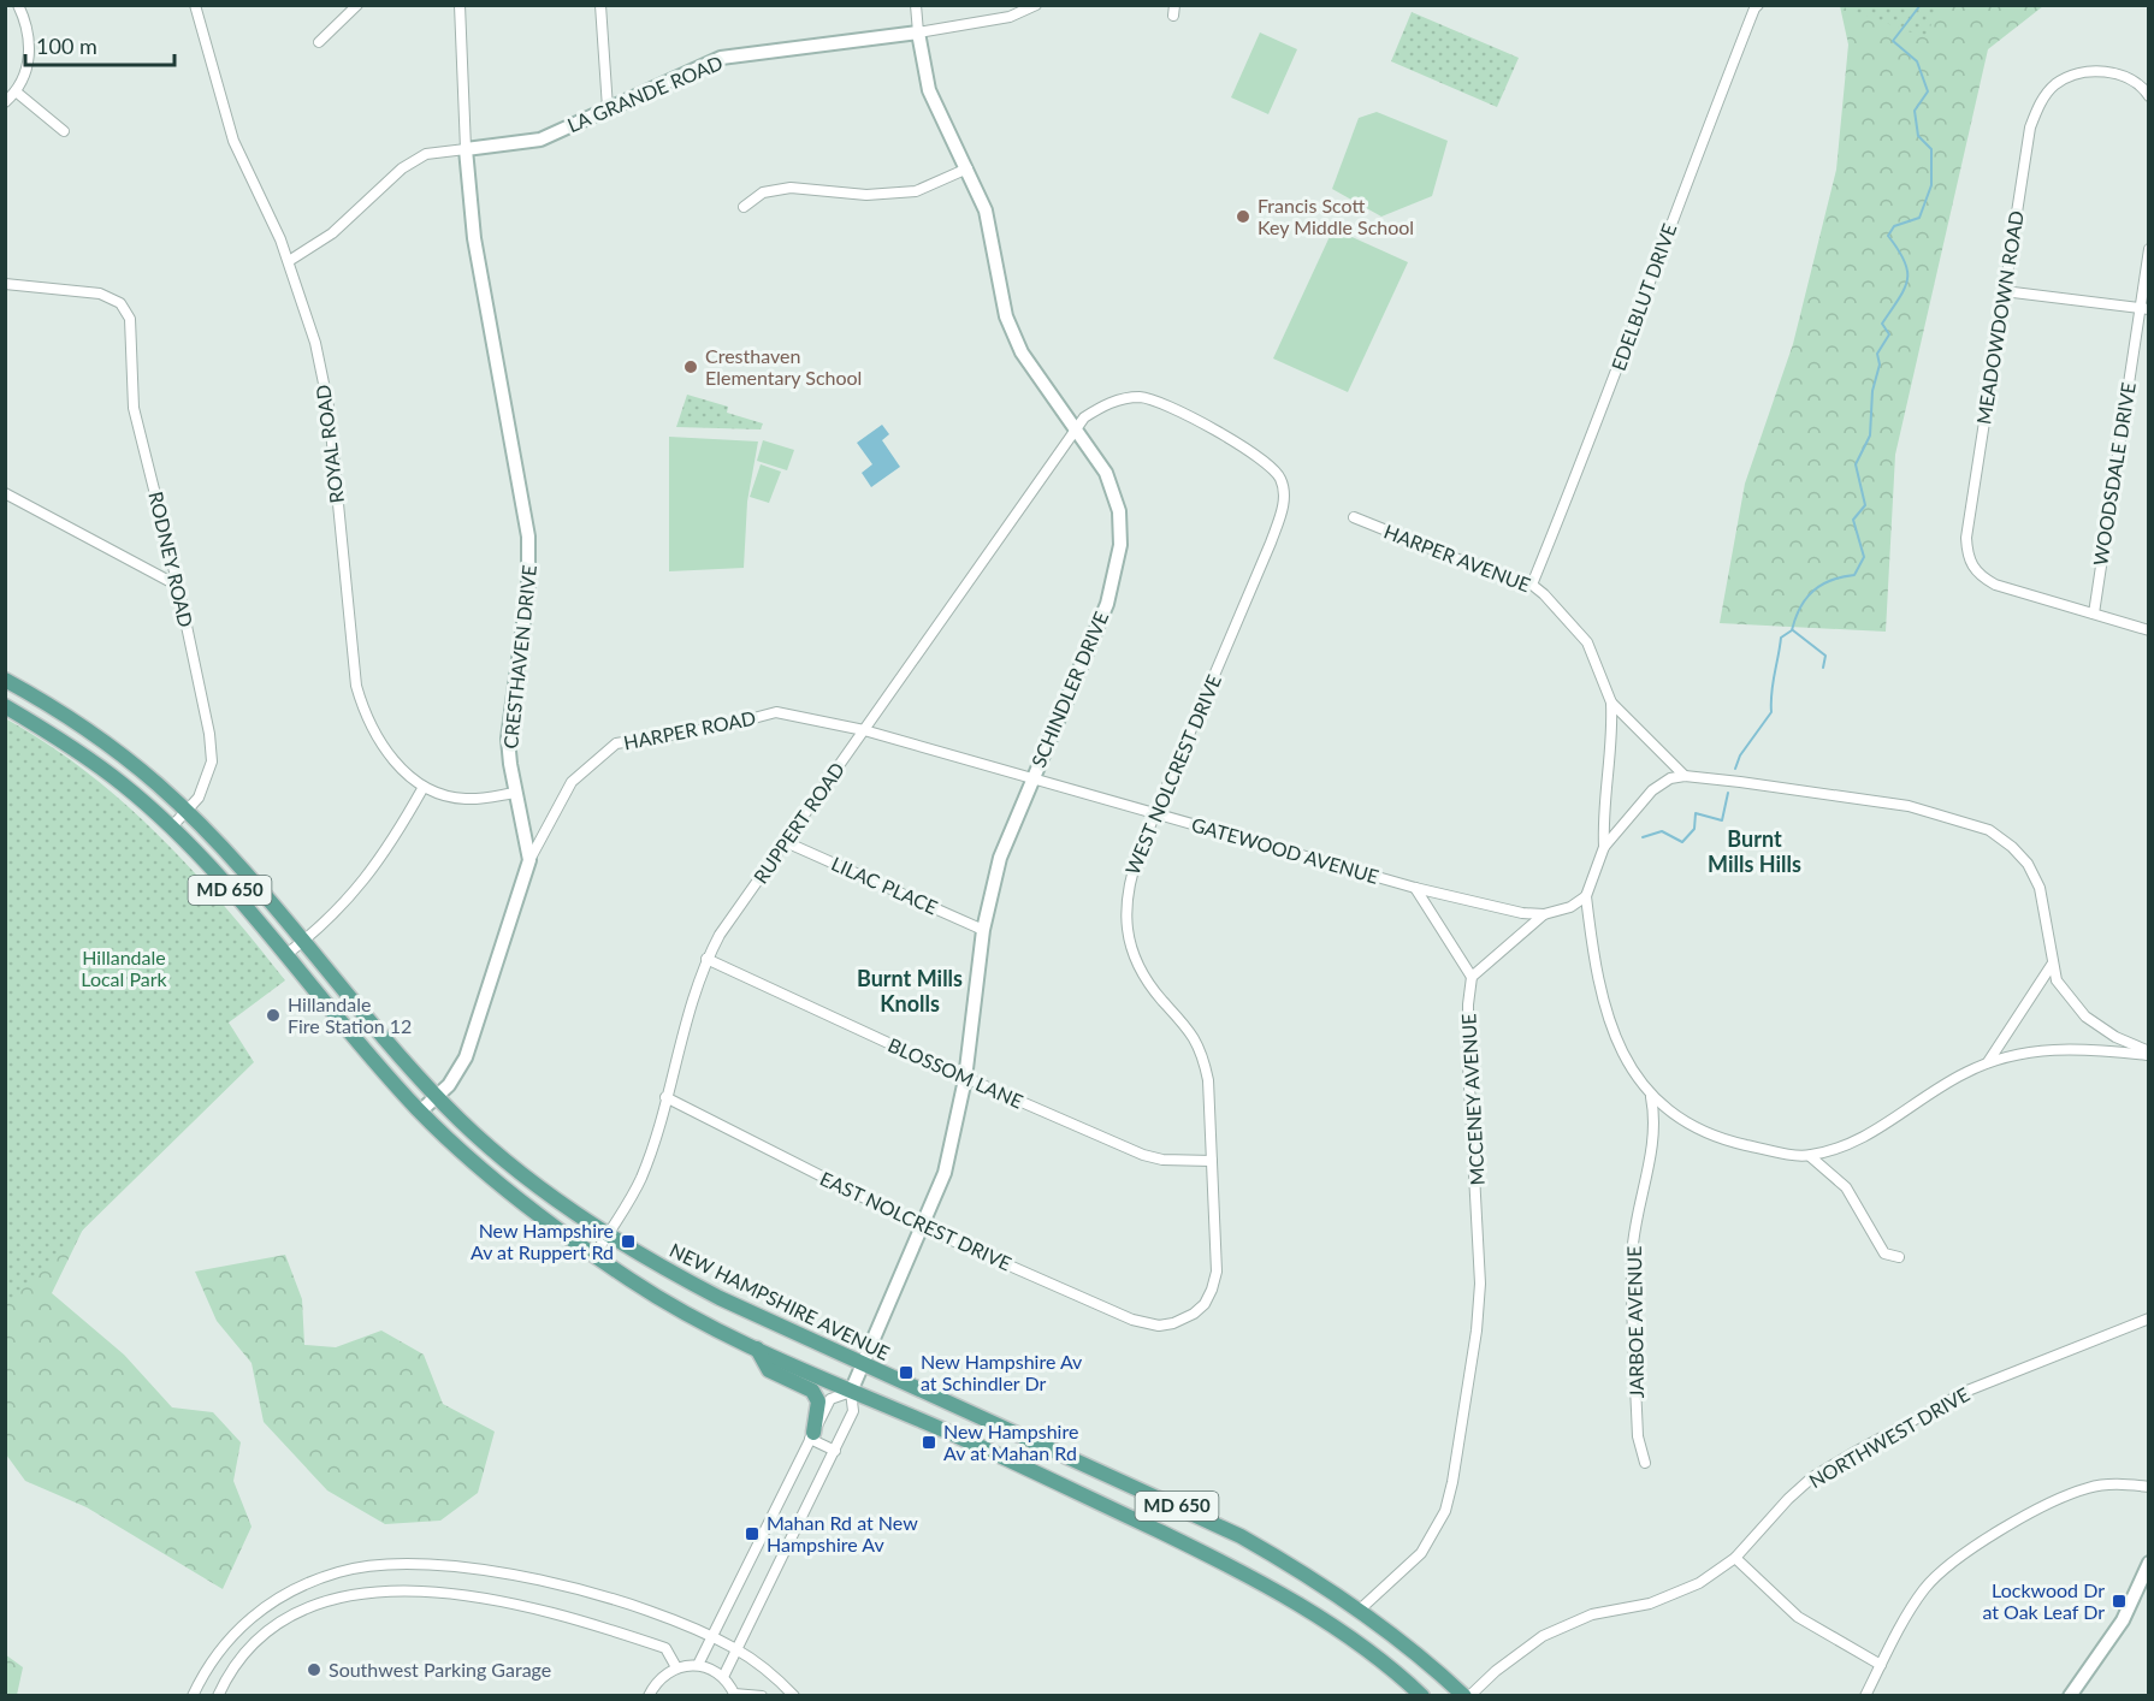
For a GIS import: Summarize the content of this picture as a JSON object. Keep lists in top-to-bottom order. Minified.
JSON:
{"streets":{"main road":["MD 650","NEW HAMPSHIRE AVENUE"],"street":["LA GRANDE ROAD","EDELBLUT DRIVE","MEADOWDOWN ROAD","ROYAL ROAD","WOODSDALE DRIVE","HARPER AVENUE","RODNEY ROAD","CRESTHAVEN DRIVE","SCHINDLER DRIVE","HARPER ROAD","WEST NOLCREST DRIVE","RUPPERT ROAD","GATEWOOD AVENUE","LILAC PLACE","BLOSSOM LANE","MCCENEY AVENUE","EAST NOLCREST DRIVE","JARBOE AVENUE","NORTHWEST DRIVE"]},"crossings":[["LA GRANDE ROAD","ROYAL ROAD"],["LA GRANDE ROAD","CRESTHAVEN DRIVE"],["LA GRANDE ROAD","SCHINDLER DRIVE"],["EDELBLUT DRIVE","HARPER AVENUE"],["MEADOWDOWN ROAD","WOODSDALE DRIVE"],["ROYAL ROAD","CRESTHAVEN DRIVE"],["RODNEY ROAD","MD 650"],["RODNEY ROAD","NEW HAMPSHIRE AVENUE"],["CRESTHAVEN DRIVE","HARPER ROAD"],["SCHINDLER DRIVE","WEST NOLCREST DRIVE"],["SCHINDLER DRIVE","RUPPERT ROAD"],["SCHINDLER DRIVE","GATEWOOD AVENUE"],["SCHINDLER DRIVE","LILAC PLACE"],["SCHINDLER DRIVE","MD 650"],["SCHINDLER DRIVE","BLOSSOM LANE"],["SCHINDLER DRIVE","EAST NOLCREST DRIVE"],["SCHINDLER DRIVE","NEW HAMPSHIRE AVENUE"],["HARPER ROAD","RUPPERT ROAD"],["HARPER ROAD","GATEWOOD AVENUE"],["WEST NOLCREST DRIVE","RUPPERT ROAD"],["WEST NOLCREST DRIVE","GATEWOOD AVENUE"],["WEST NOLCREST DRIVE","BLOSSOM LANE"],["WEST NOLCREST DRIVE","EAST NOLCREST DRIVE"],["RUPPERT ROAD","GATEWOOD AVENUE"],["RUPPERT ROAD","LILAC PLACE"],["RUPPERT ROAD","MD 650"],["RUPPERT ROAD","BLOSSOM LANE"],["RUPPERT ROAD","EAST NOLCREST DRIVE"],["RUPPERT ROAD","NEW HAMPSHIRE AVENUE"],["MCCENEY AVENUE","NEW HAMPSHIRE AVENUE"],["NEW HAMPSHIRE AVENUE","NORTHWEST DRIVE"]],"districts":["Burnt Mills Hills","Burnt Mills Knolls"],"parks":["Hillandale Local Park"],"places":{"other":["Francis Scott Key Middle School","Cresthaven Elementary School","Hillandale Fire Station 12","Southwest Parking Garage"],"transit":["New Hampshire Av at Ruppert Rd","New Hampshire Av at Schindler Dr","New Hampshire Av at Mahan Rd","Mahan Rd at New Hampshire Av","Lockwood Dr at Oak Leaf Dr"]},"scale_bar":"100 m"}
